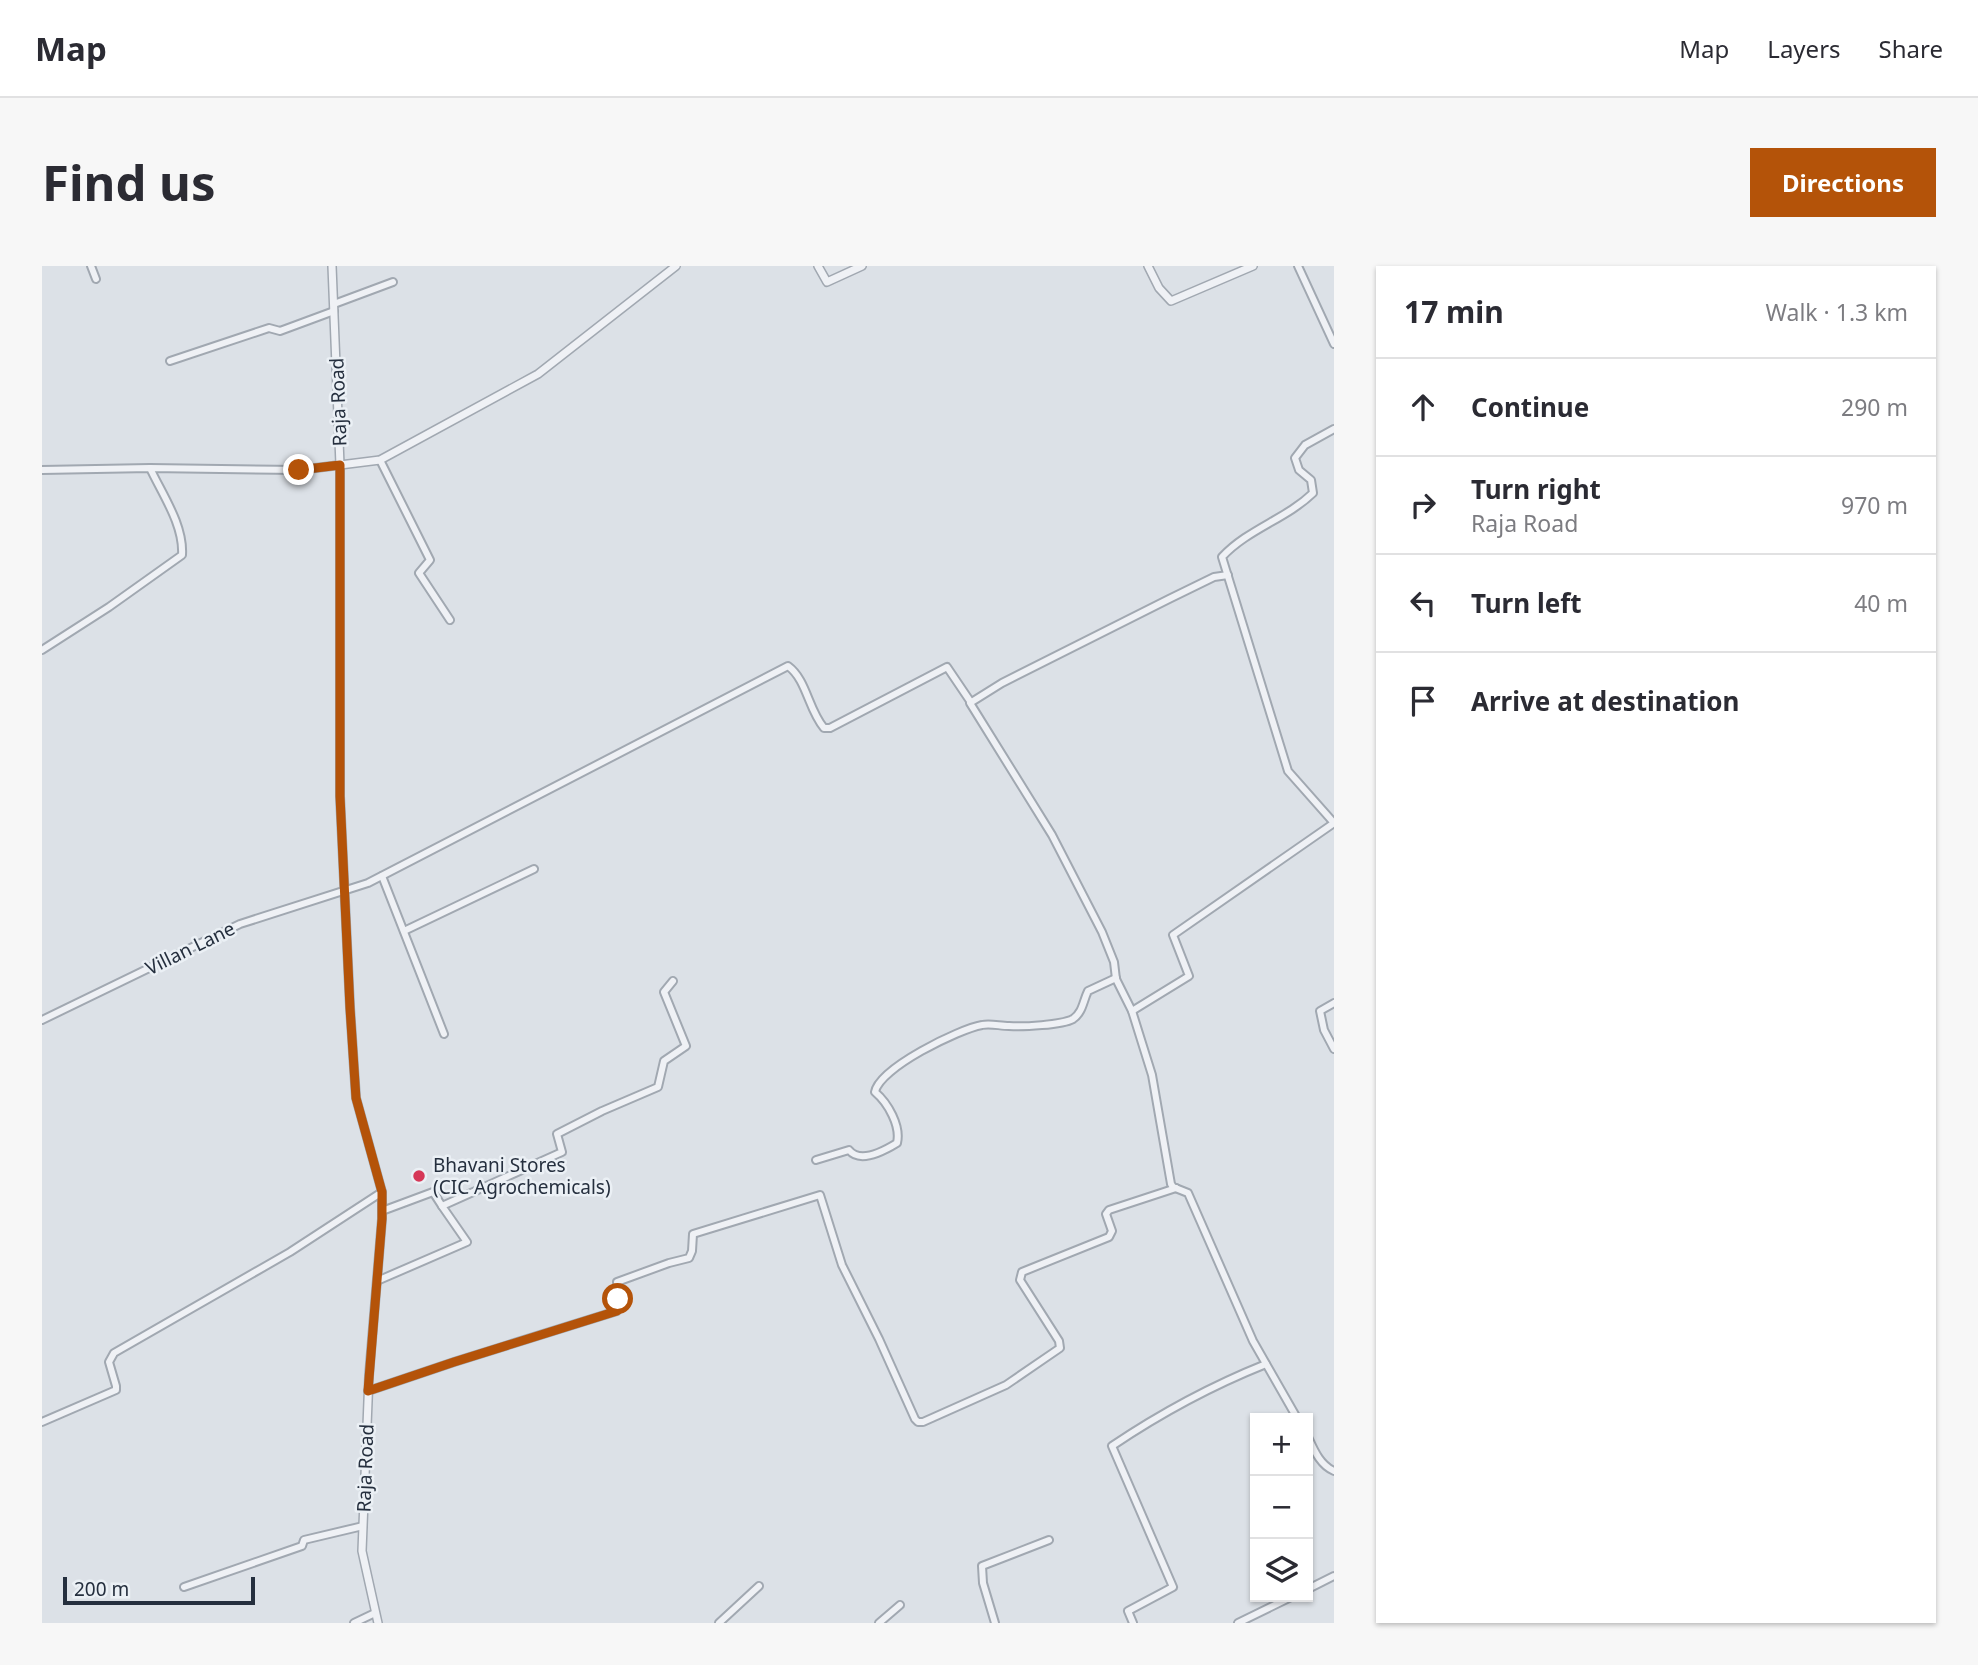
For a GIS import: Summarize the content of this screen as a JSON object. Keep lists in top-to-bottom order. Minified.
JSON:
{"streets":{"street":["Raja Road","Villan Lane"]},"crossings":[["Raja Road","Villan Lane"]],"places":["Bhavani Stores (CIC Agrochemicals)"],"scale_bar":"200 m","page":{"header":"Map","nav":["Map","Layers","Share"],"buttons":"Directions","title":"Find us","heading":["17 min","Walk · 1.3 km"],"list":[["Continue","290 m"],["Turn right","Raja Road","970 m"],["Turn left","40 m"],"Arrive at destination"],"map_buttons":["+","−"],"scale":"200 m"}}
